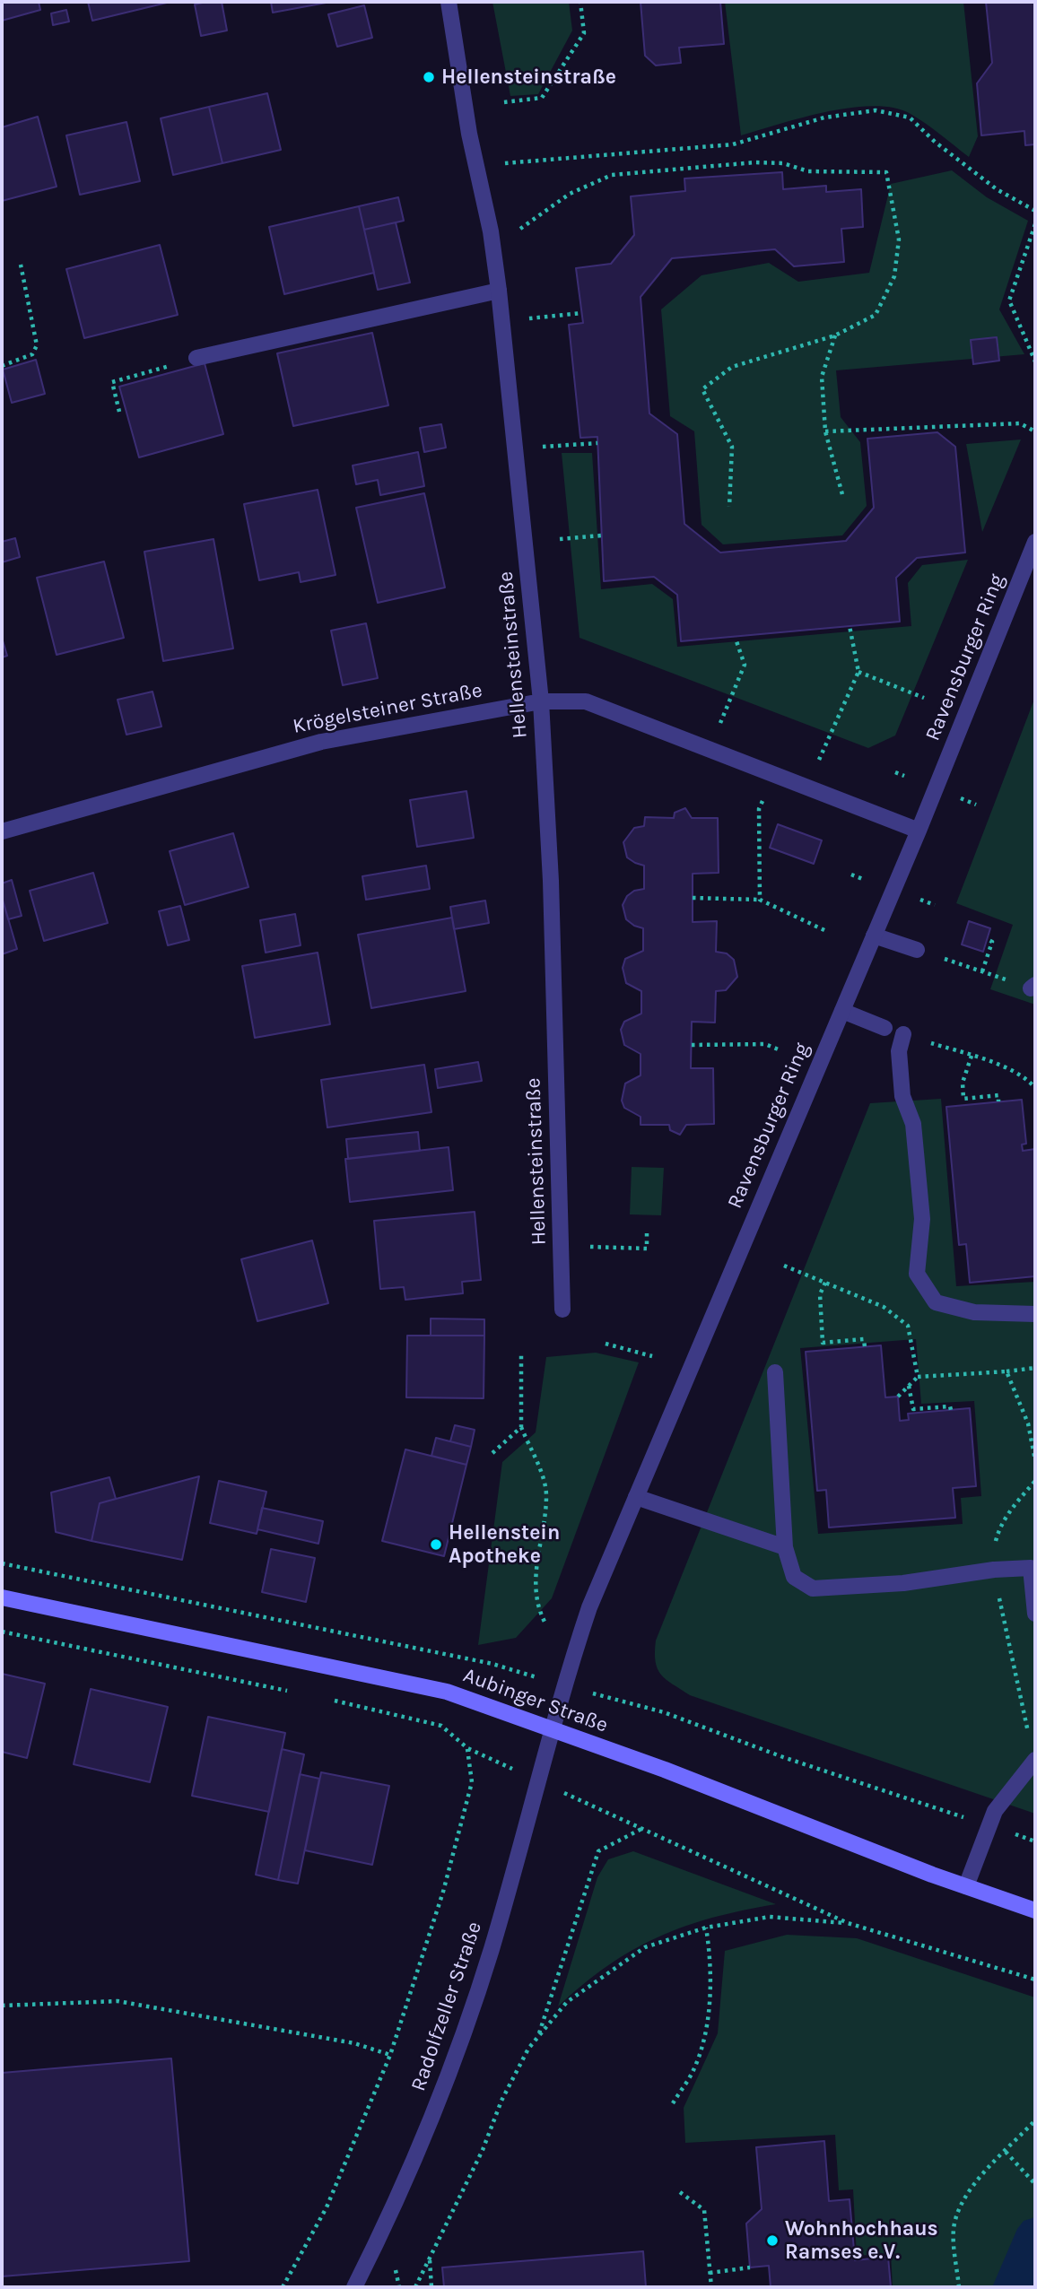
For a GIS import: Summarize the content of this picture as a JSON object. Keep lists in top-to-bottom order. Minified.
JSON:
{"streets":{"main road":["Aubinger Straße"],"street":["Hellensteinstraße","Ravensburger Ring","Krögelsteiner Straße","Radolfzeller Straße"]},"crossings":[["Hellensteinstraße","Krögelsteiner Straße"],["Ravensburger Ring","Krögelsteiner Straße"],["Ravensburger Ring","Aubinger Straße"],["Ravensburger Ring","Radolfzeller Straße"],["Aubinger Straße","Radolfzeller Straße"]],"places":["Hellensteinstraße","Hellenstein Apotheke","Wohnhochhaus Ramses e.V."]}
